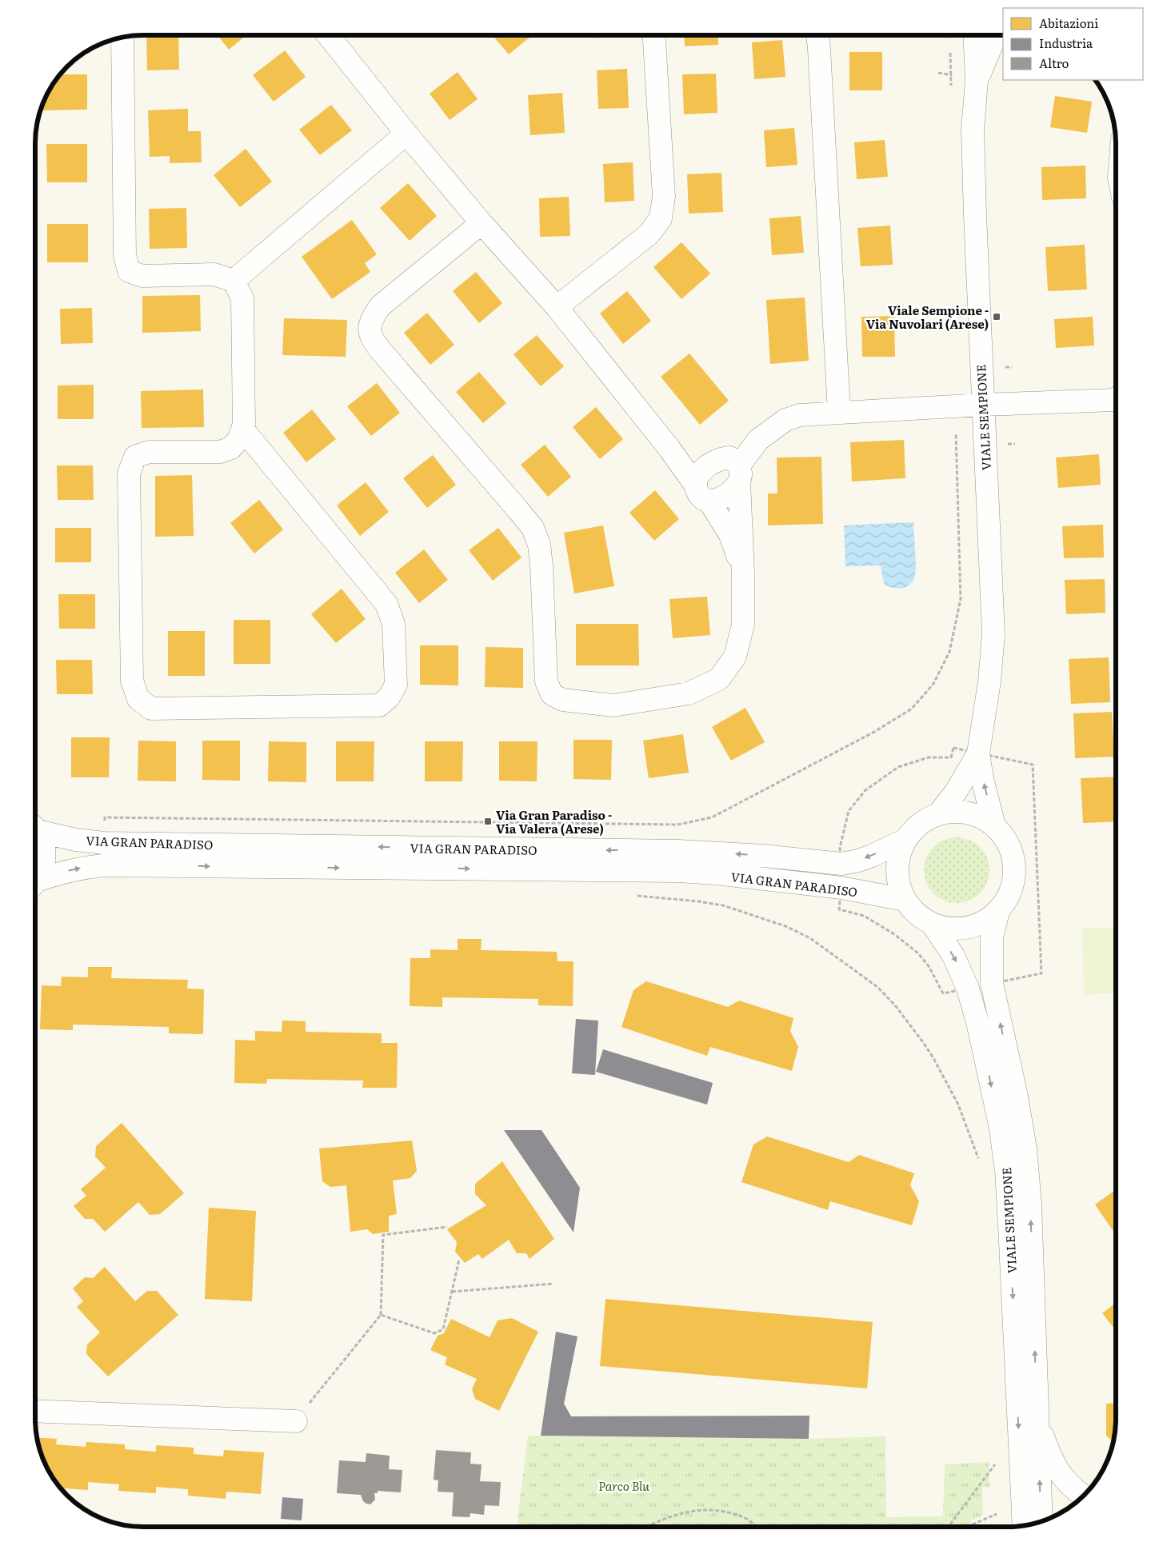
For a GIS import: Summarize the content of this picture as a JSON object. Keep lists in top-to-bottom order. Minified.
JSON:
{"streets":{"street":["VIALE SEMPIONE","VIA GRAN PARADISO"]},"crossings":[["VIALE SEMPIONE","VIA GRAN PARADISO"]],"parks":["Parco Blu"],"places":{"transit":["Viale Sempione - Via Nuvolari (Arese)","Via Gran Paradiso - Via Valera (Arese)"]},"legend":["Abitazioni","Industria","Altro"]}
